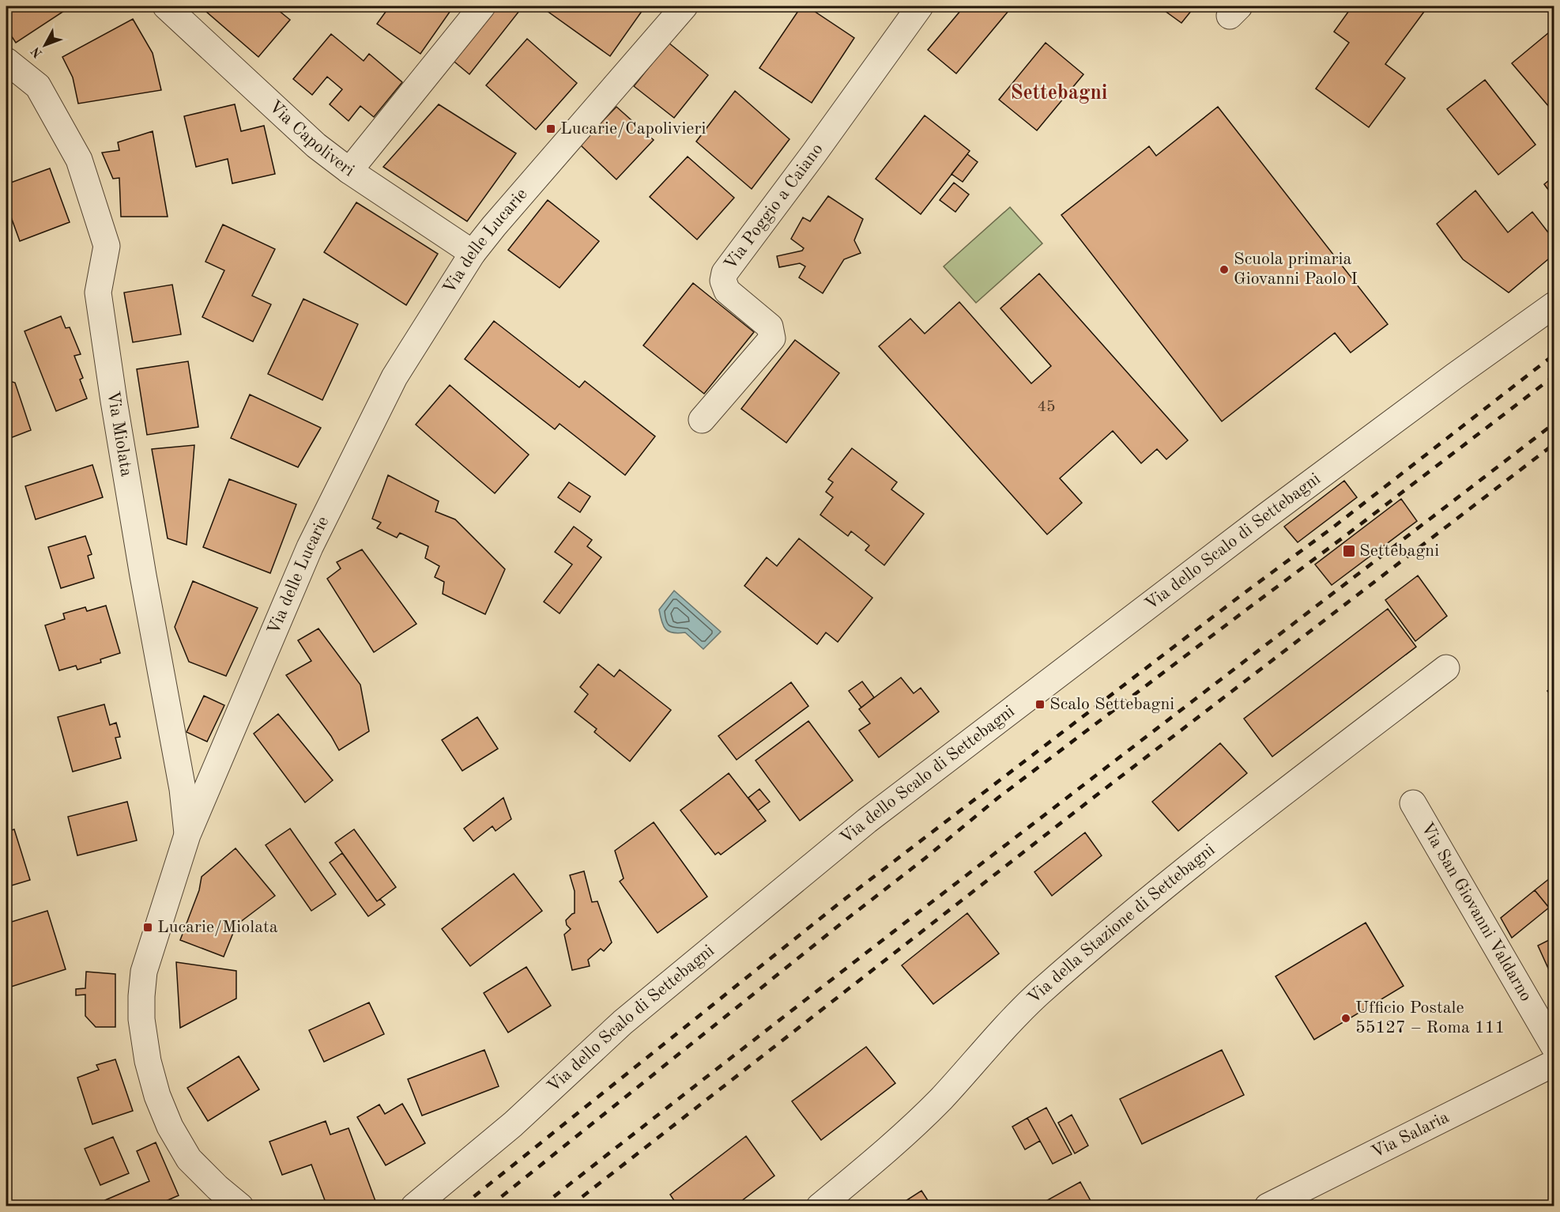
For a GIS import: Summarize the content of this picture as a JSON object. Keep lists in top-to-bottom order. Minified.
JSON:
{"streets":{"street":["Via Capoliveri","Via Poggio a Caiano","Via delle Lucarie","Via Miolata","Via dello Scalo di Settebagni","Via San Giovanni Valdarno","Via della Stazione di Settebagni","Via Salaria"]},"crossings":[["Via Capoliveri","Via delle Lucarie"],["Via delle Lucarie","Via Miolata"]],"districts":["Settebagni"],"places":{"transit":["Lucarie/Capolivieri","Settebagni","Scalo Settebagni","Lucarie/Miolata"],"other":["Scuola primaria Giovanni Paolo I","Ufficio Postale 55127 – Roma 111"]},"house_numbers":["45"],"north":"bottom left"}
